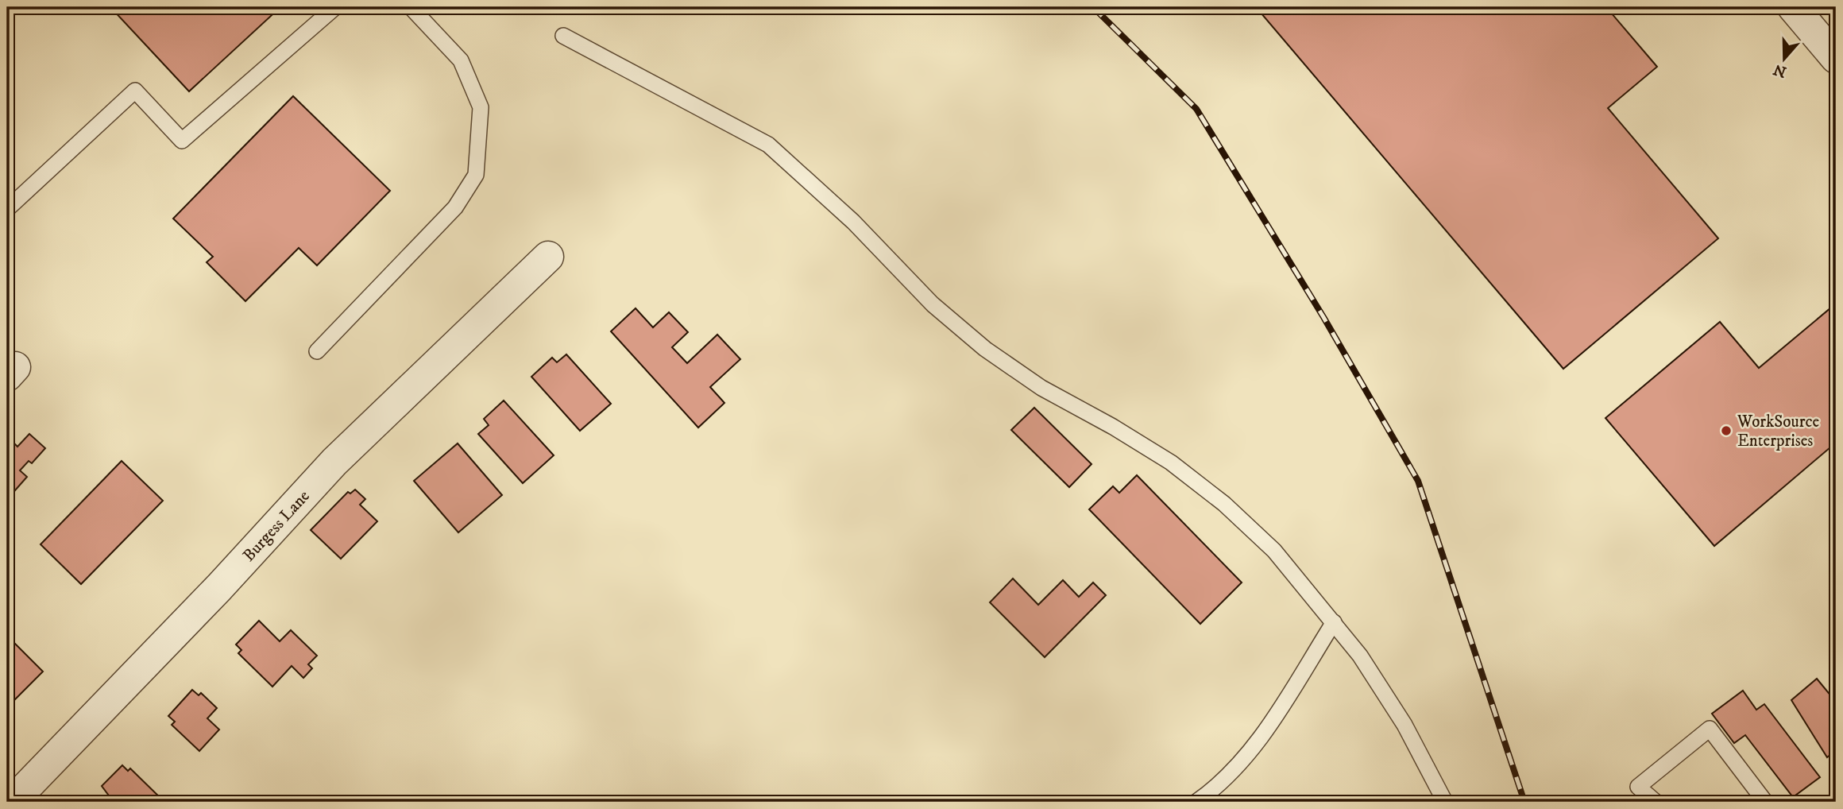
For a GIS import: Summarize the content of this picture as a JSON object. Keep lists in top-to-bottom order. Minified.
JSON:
{"streets":{"street":["Burgess Lane"]},"places":["WorkSource Enterprises"],"north":"bottom"}
